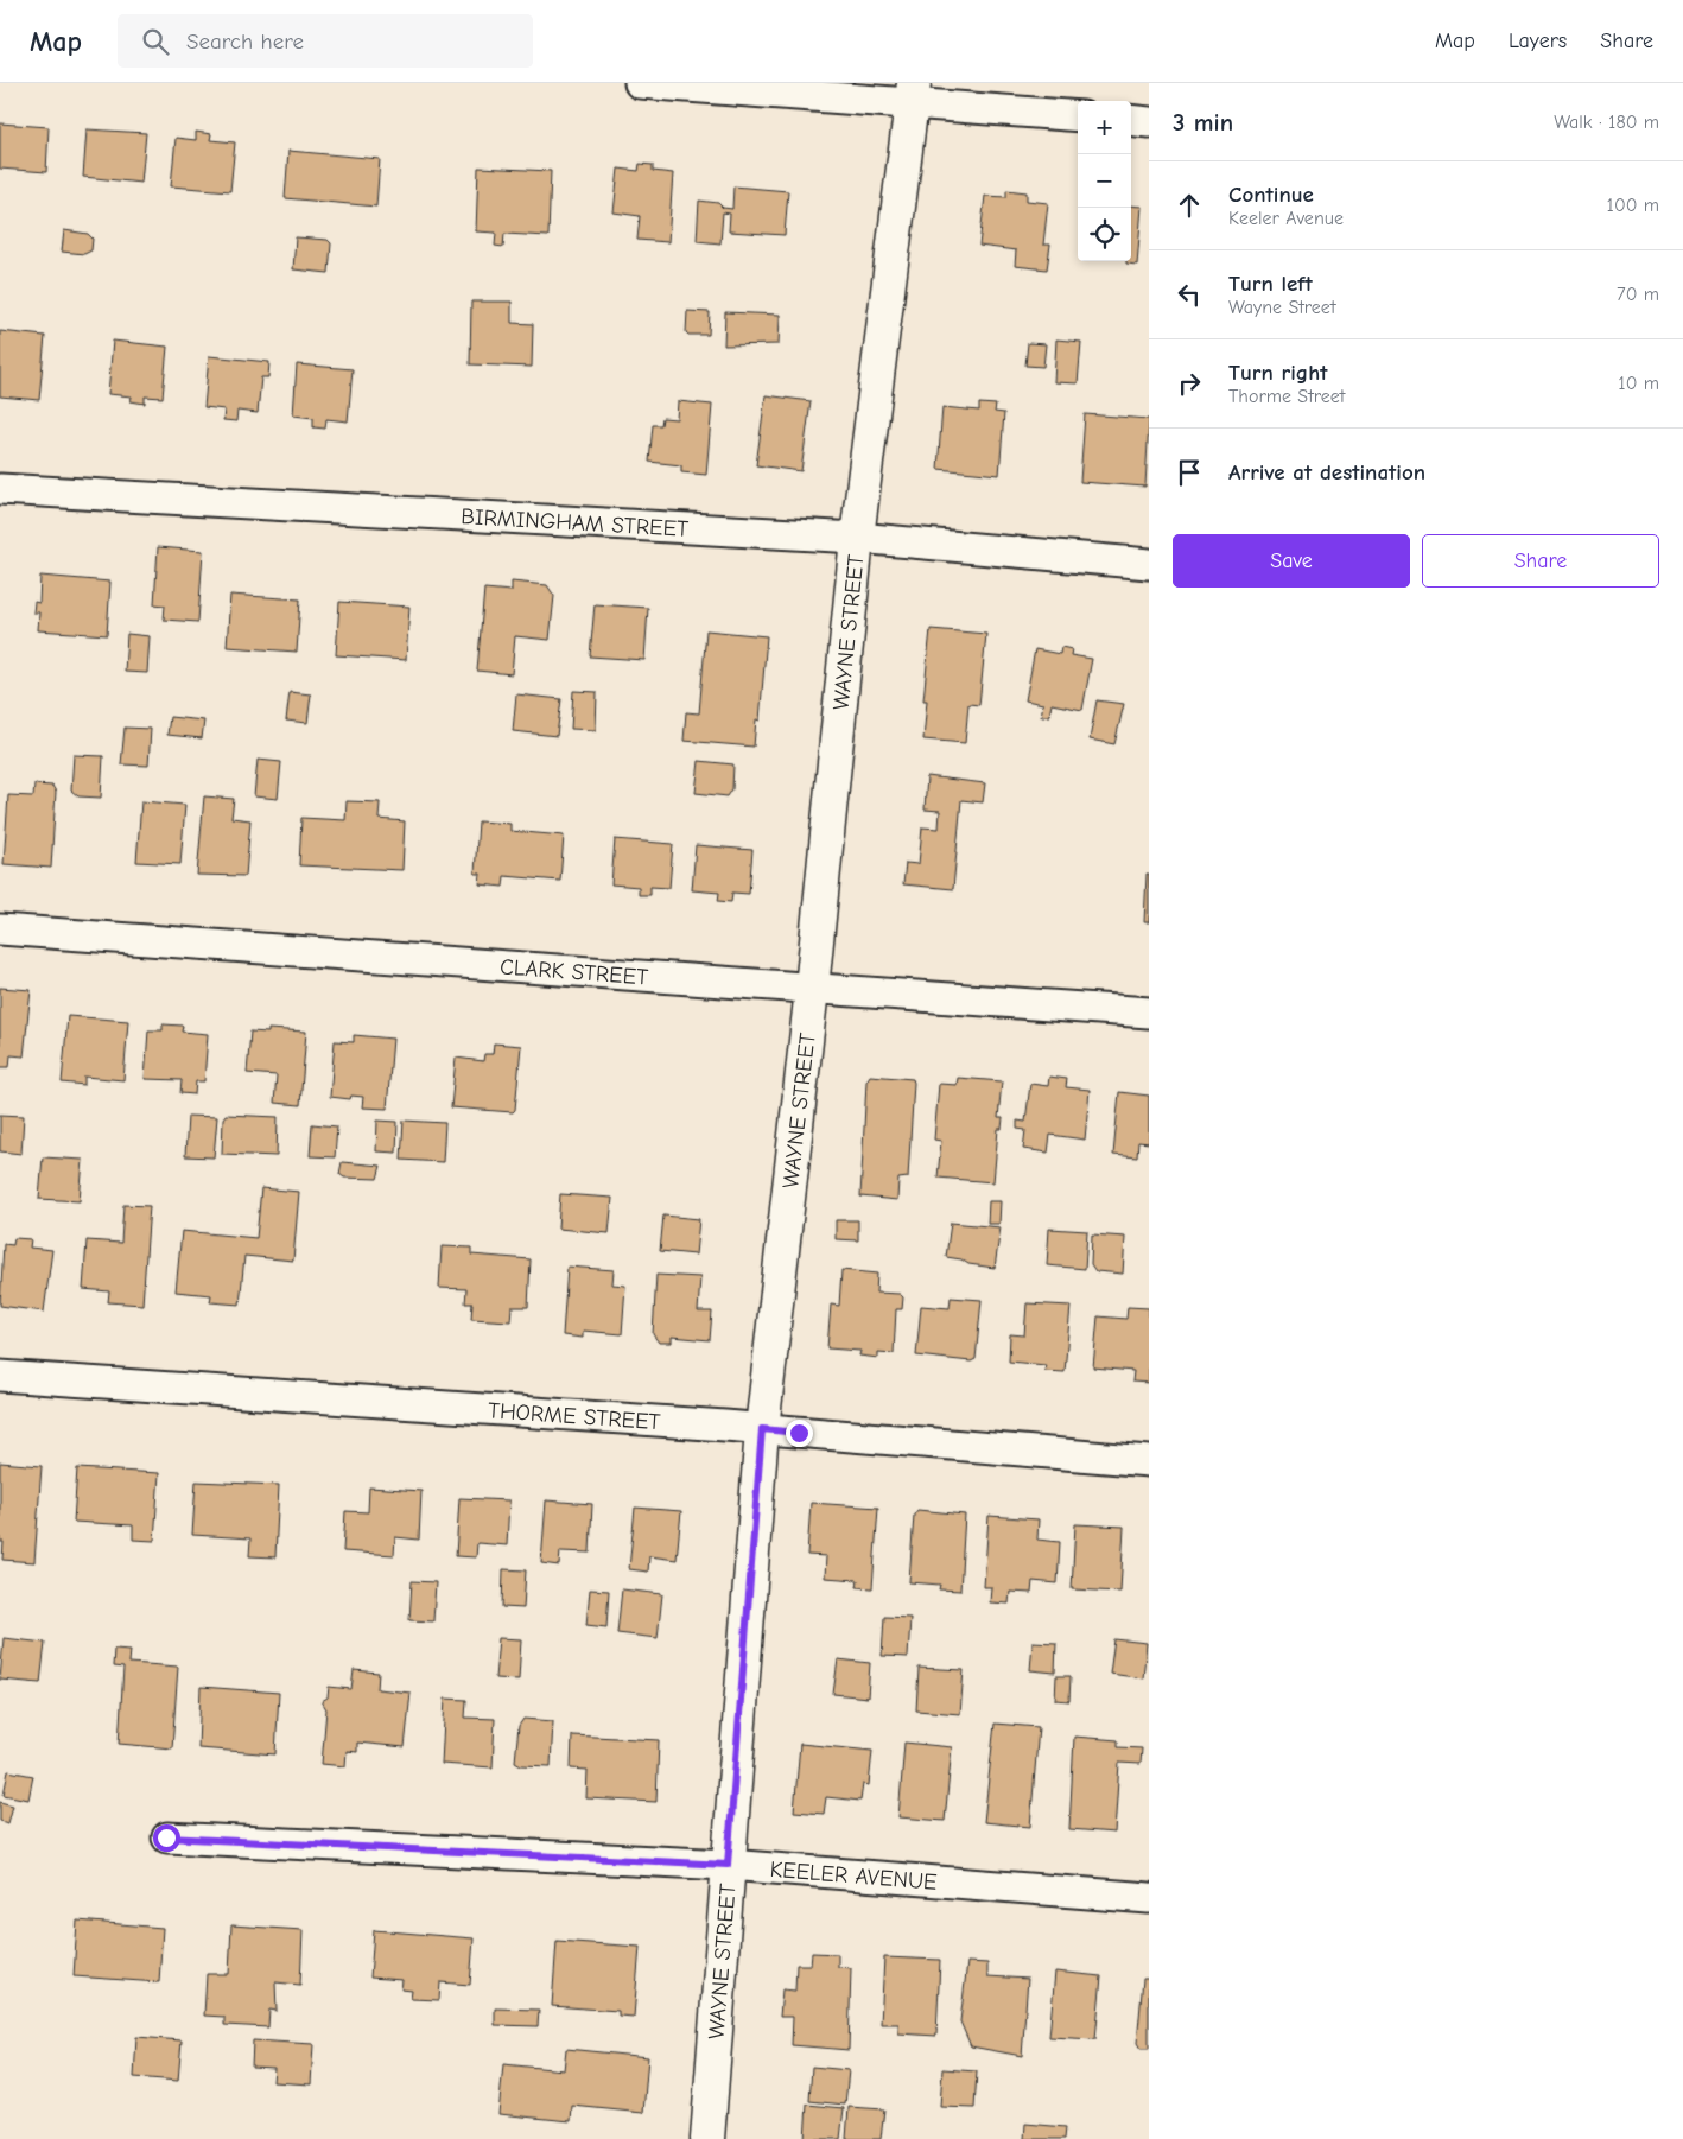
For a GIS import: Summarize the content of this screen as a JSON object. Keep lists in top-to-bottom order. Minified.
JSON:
{"streets":{"street":["BIRMINGHAM STREET","WAYNE STREET","CLARK STREET","THORME STREET","KEELER AVENUE"]},"crossings":[["BIRMINGHAM STREET","WAYNE STREET"],["WAYNE STREET","CLARK STREET"],["WAYNE STREET","THORME STREET"],["WAYNE STREET","KEELER AVENUE"]],"page":{"header":"Map","search":"Search here","nav":["Map","Layers","Share"],"heading":["3 min","Walk · 180 m"],"map_buttons":["+","−"],"list":[["Continue","Keeler Avenue","100 m"],["Turn left","Wayne Street","70 m"],["Turn right","Thorme Street","10 m"],"Arrive at destination"],"buttons":["Save","Share"]}}
